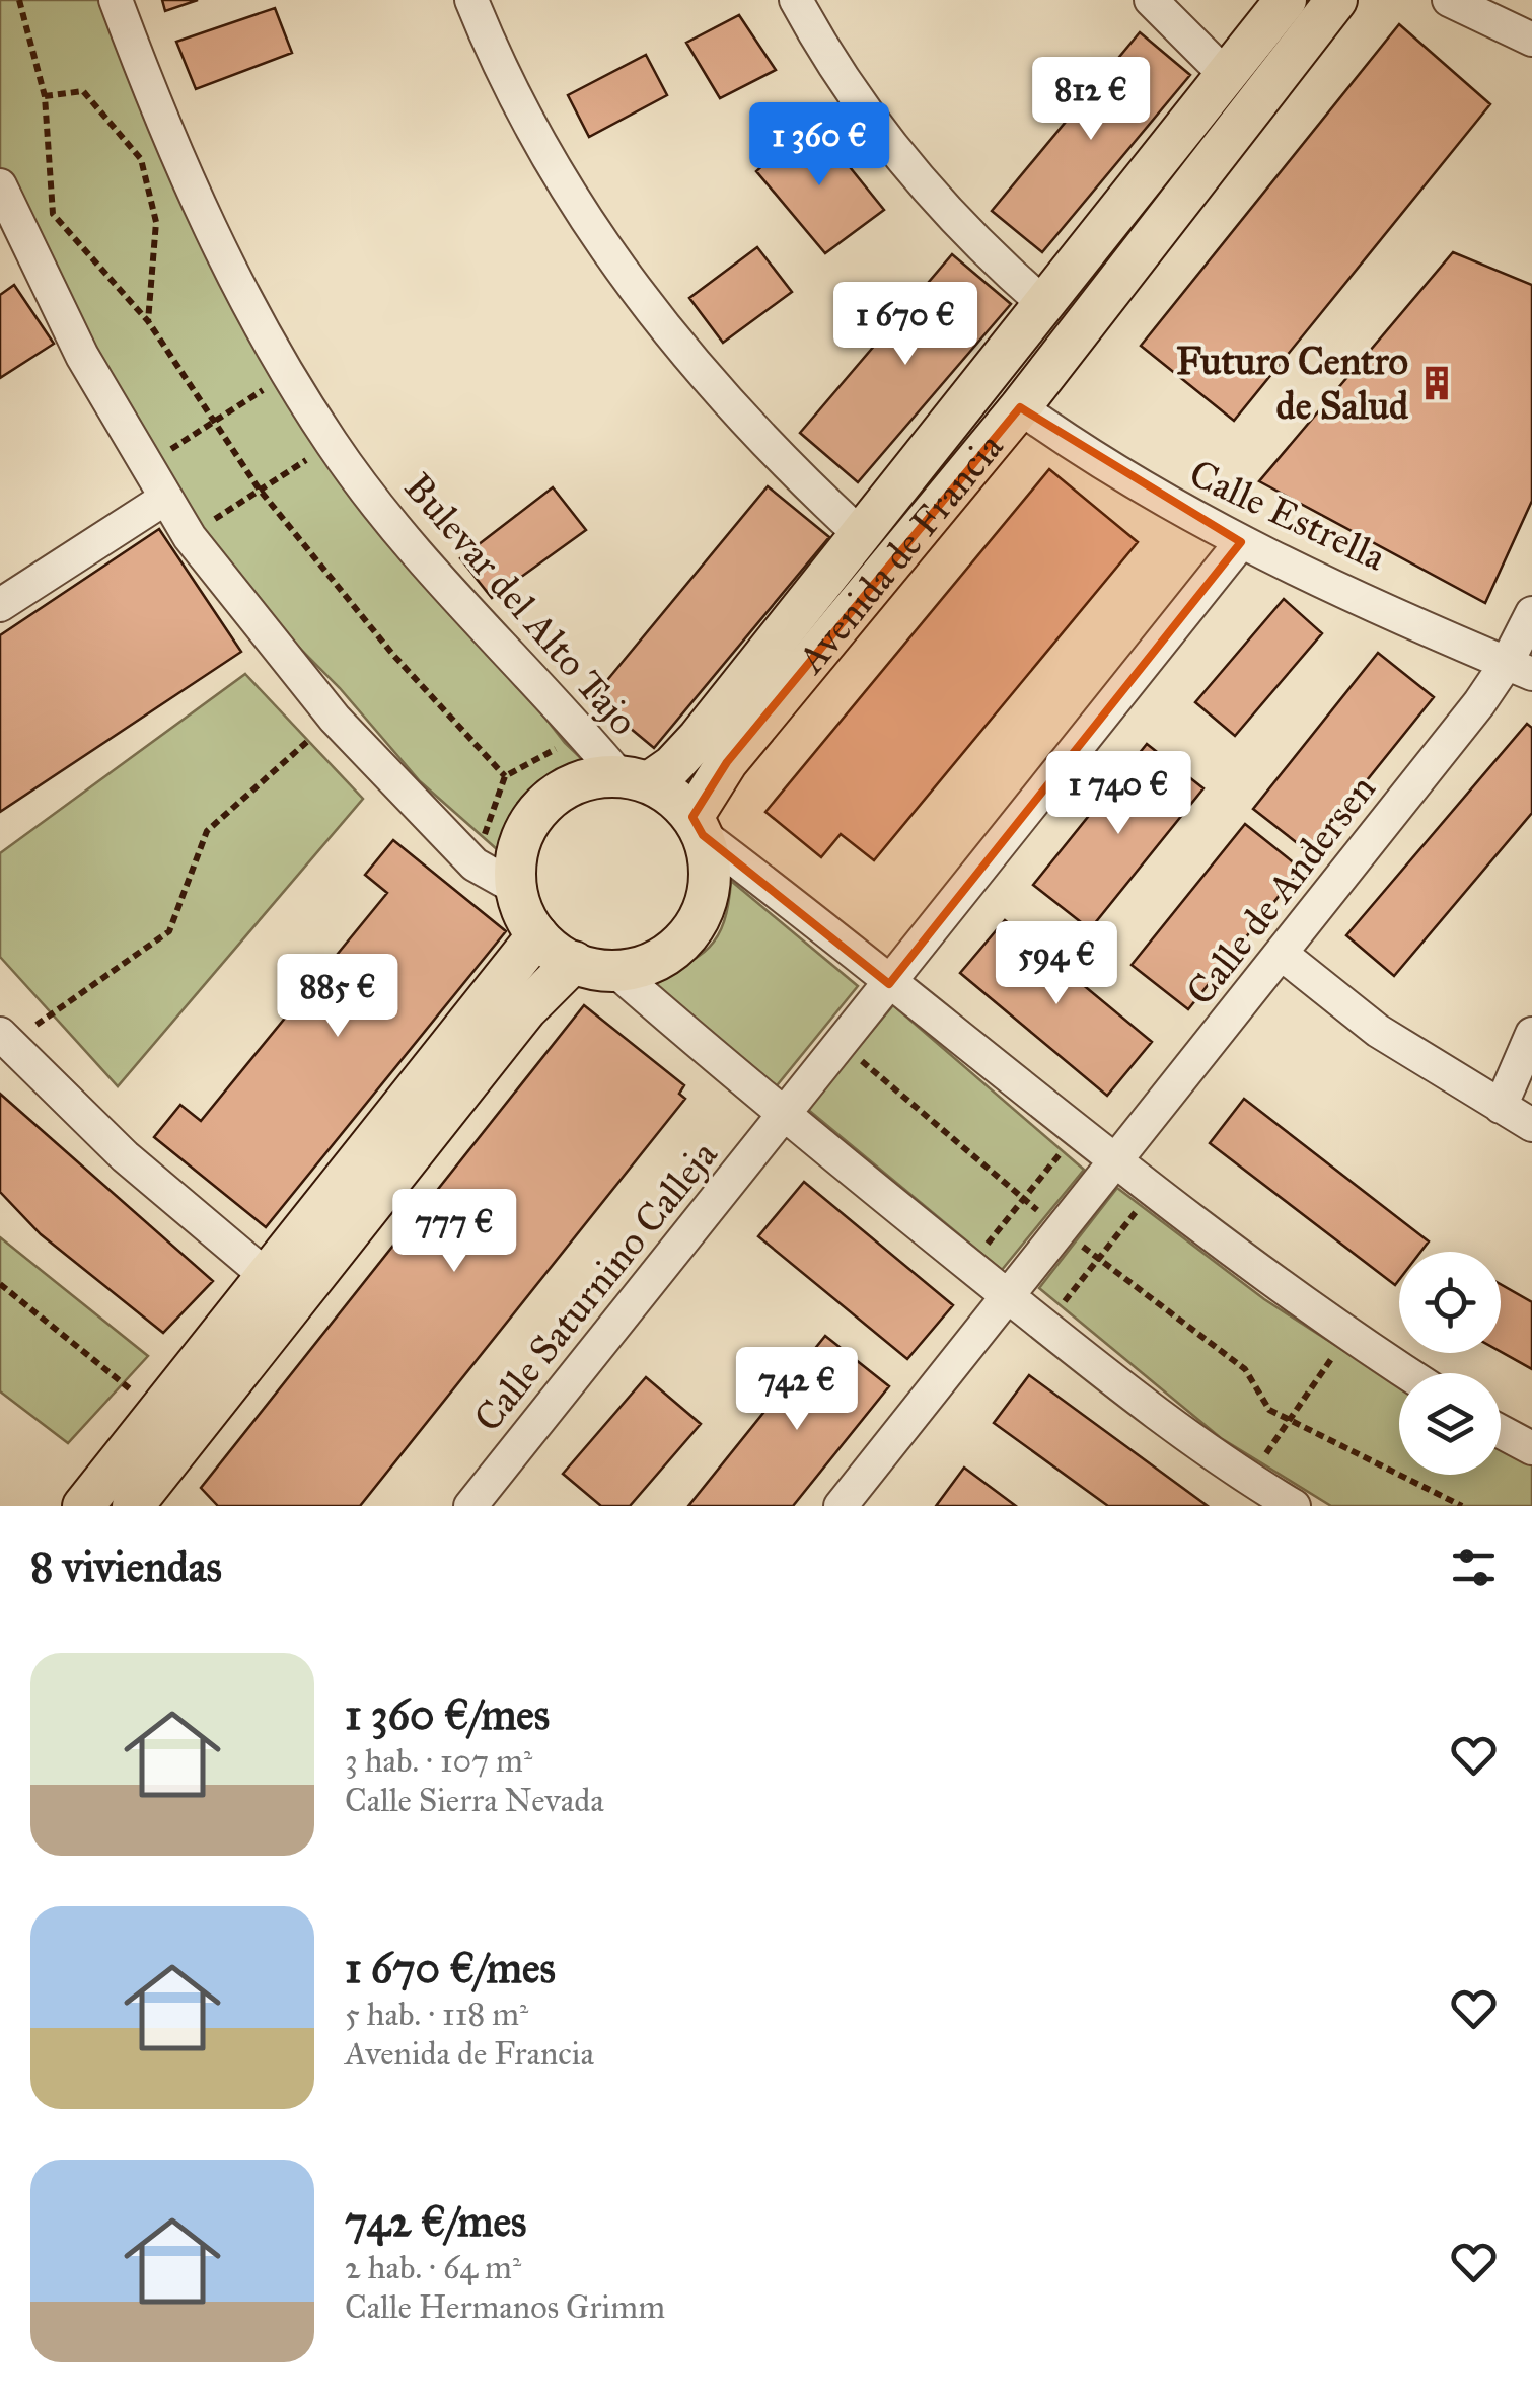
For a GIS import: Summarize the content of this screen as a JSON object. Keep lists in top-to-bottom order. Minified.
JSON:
{"streets":{"main road":["Avenida de Francia"],"street":["Calle Estrella","Bulevar del Alto Tajo","Calle de Andersen","Calle Saturnino Calleja"]},"crossings":[["Calle Estrella","Avenida de Francia"],["Calle Estrella","Calle de Andersen"],["Calle Estrella","Calle Saturnino Calleja"],["Avenida de Francia","Bulevar del Alto Tajo"]],"places":{"building":["Futuro Centro de Salud"]},"page":{"price":["812 €","1 360 €","1 670 €","1 740 €","594 €","885 €","777 €","742 €"],"heading":"8 viviendas","list":[{"name":"1 360 €/mes","note":"3 hab. · 107 m² · Calle Sierra Nevada"},{"name":"1 670 €/mes","note":"5 hab. · 118 m² · Avenida de Francia"},{"name":"742 €/mes","note":"2 hab. · 64 m² · Calle Hermanos Grimm"}]}}
